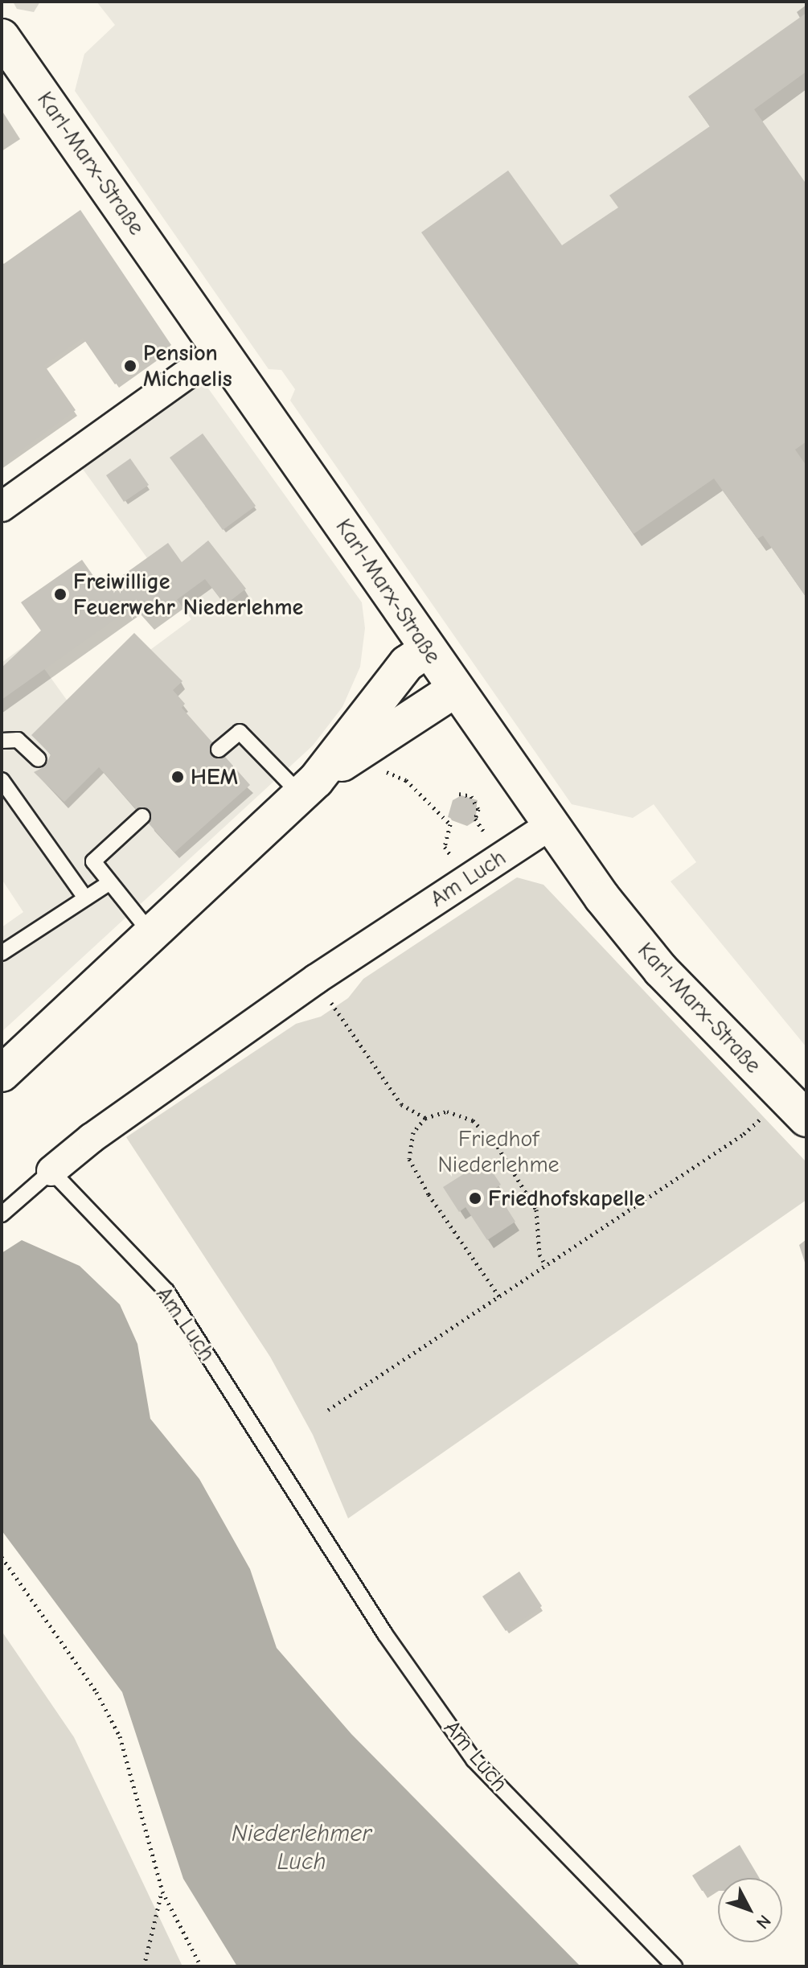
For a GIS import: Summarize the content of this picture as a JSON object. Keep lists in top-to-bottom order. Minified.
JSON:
{"streets":{"street":["Karl-Marx-Straße","Am Luch"]},"crossings":[["Karl-Marx-Straße","Am Luch"]],"water":["Niederlehmer Luch"],"parks":["Friedhof Niederlehme"],"places":["Pension Michaelis","Freiwillige Feuerwehr Niederlehme","HEM","Friedhofskapelle"],"north":"bottom right"}
